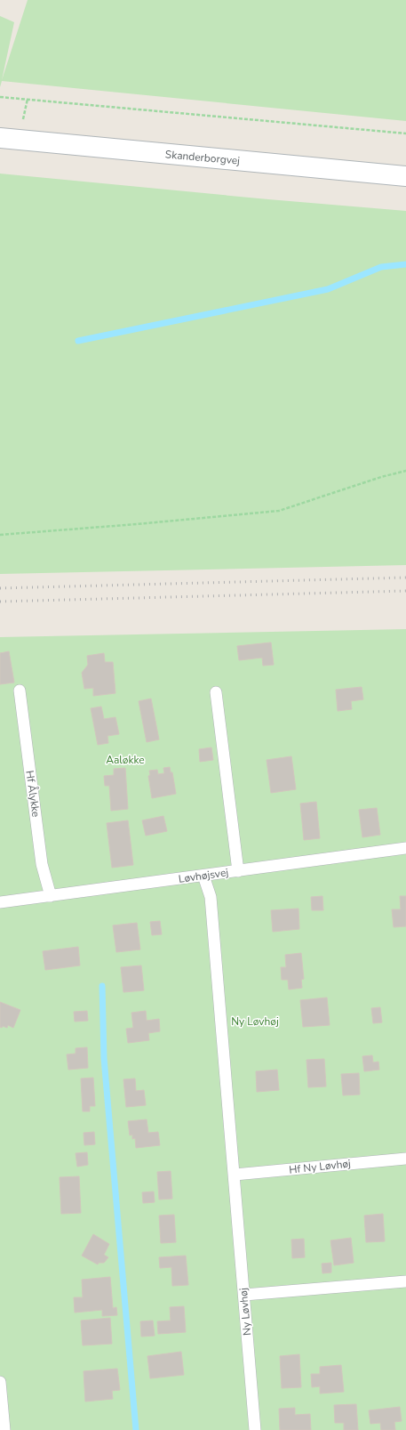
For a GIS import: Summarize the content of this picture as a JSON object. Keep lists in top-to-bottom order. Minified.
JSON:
{"streets":{"main road":["Skanderborgvej"],"lane":["Hf Ålykke","Løvhøjsvej","Hf Ny Løvhøj","Ny Løvhøj"]},"crossings":[["Hf Ålykke","Løvhøjsvej"],["Løvhøjsvej","Ny Løvhøj"],["Hf Ny Løvhøj","Ny Løvhøj"]],"parks":["Aaløkke","Ny Løvhøj"]}
